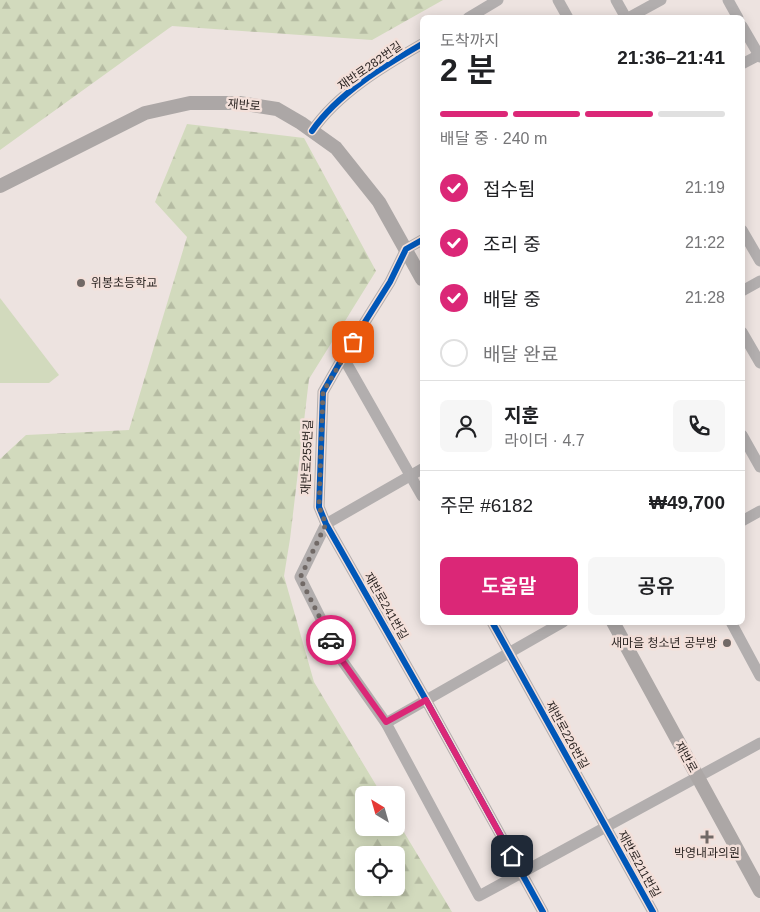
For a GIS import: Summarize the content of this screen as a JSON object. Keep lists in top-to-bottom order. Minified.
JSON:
{"streets":{"main road":["재반로"],"street":["재반로282번길","재반로255번길","재반로241번길","재반로226번길","재반로211번길"]},"crossings":[["재반로282번길","재반로"],["재반로","재반로255번길"],["재반로255번길","재반로241번길"],["재반로226번길","재반로211번길"]],"places":{"other":["위봉초등학교","새마을 청소년 공부방"],"health":["박영내과의원"]},"north":"top left","page":{"heading":["2 분","도착까지","21:36–21:41"],"panel":["지훈","라이더 · 4.7","주문 #6182","₩49,700"],"bar":"배달 중 · 240 m","list":[["접수됨","21:19"],["조리 중","21:22"],["배달 중","21:28"],"배달 완료"],"buttons":["도움말","공유"]}}
